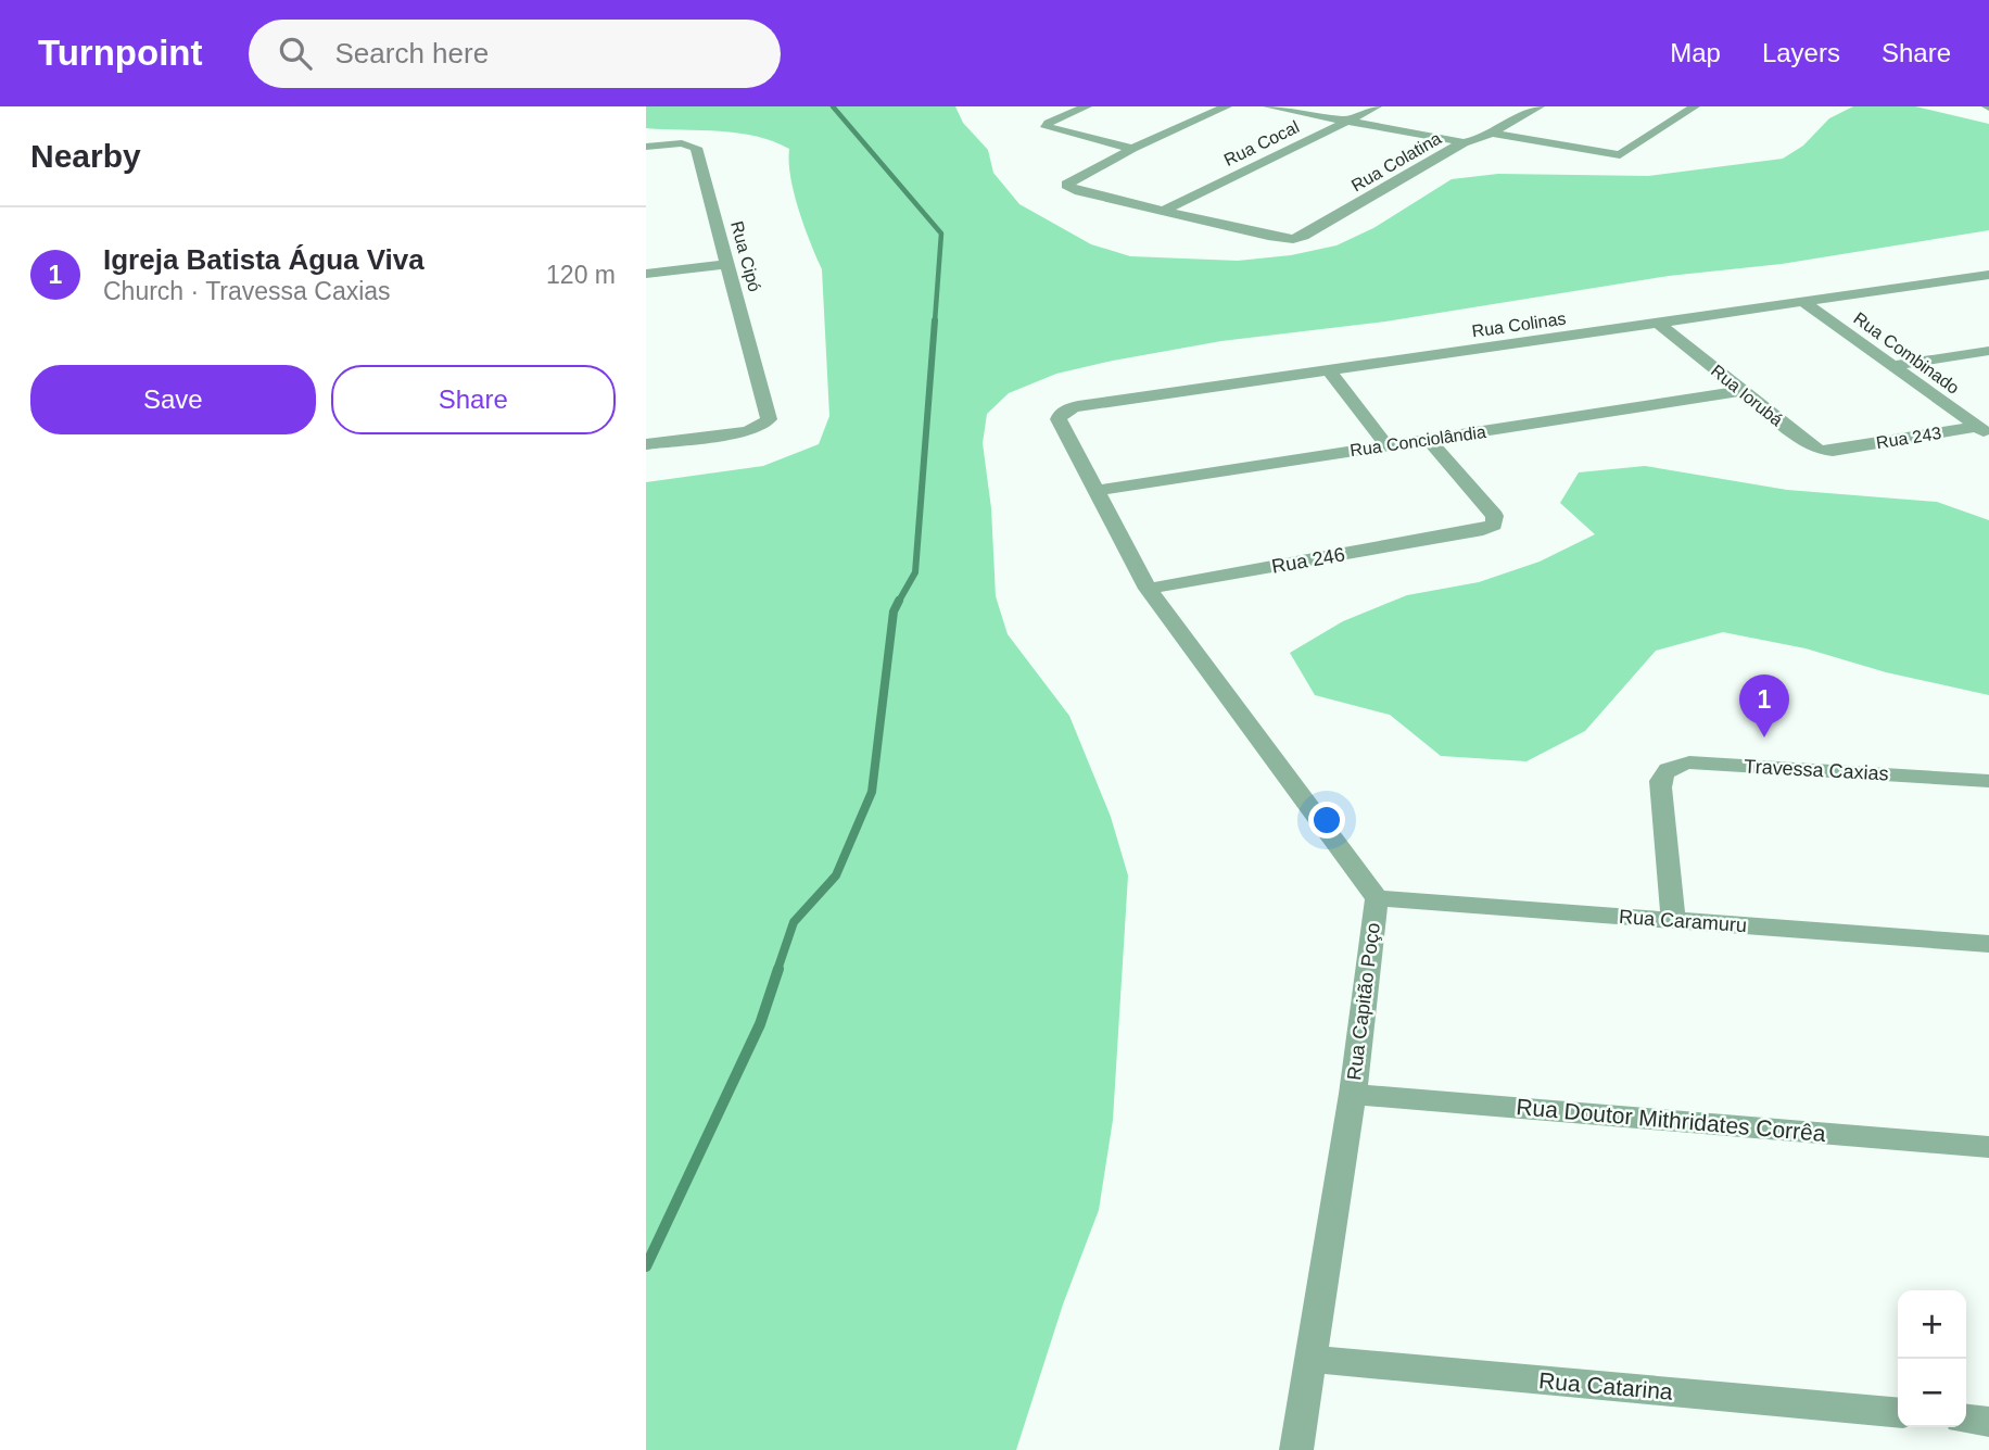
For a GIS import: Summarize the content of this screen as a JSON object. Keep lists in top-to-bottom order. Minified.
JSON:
{"streets":{"street":["Rua Cocal","Rua Colatina","Rua Cipó","Rua Colinas","Rua Combinado","Rua Iorubá","Rua 243","Rua Conciolândia","Rua 246","Travessa Caxias","Rua Caramuru","Rua Capitão Poço","Rua Doutor Mithridates Corrêa","Rua Catarina"]},"crossings":[["Rua Cocal","Rua Colatina"],["Rua Colinas","Rua Combinado"],["Rua Colinas","Rua Iorubá"],["Rua Colinas","Rua Capitão Poço"],["Rua Combinado","Rua 243"],["Rua Iorubá","Rua 243"],["Rua Iorubá","Rua Conciolândia"],["Rua Conciolândia","Rua 246"],["Rua Conciolândia","Rua Capitão Poço"],["Rua 246","Rua Capitão Poço"],["Travessa Caxias","Rua Caramuru"],["Rua Caramuru","Rua Capitão Poço"],["Rua Capitão Poço","Rua Doutor Mithridates Corrêa"],["Rua Capitão Poço","Rua Catarina"]],"page":{"header":"Turnpoint","search":"Search here","nav":["Map","Layers","Share"],"heading":"Nearby","list":[{"mark":"1","name":"Igreja Batista Água Viva","note":"Church · Travessa Caxias","value":"120 m"}],"buttons":["Save","Share"],"pins":"1","map_buttons":["+","−"]}}
